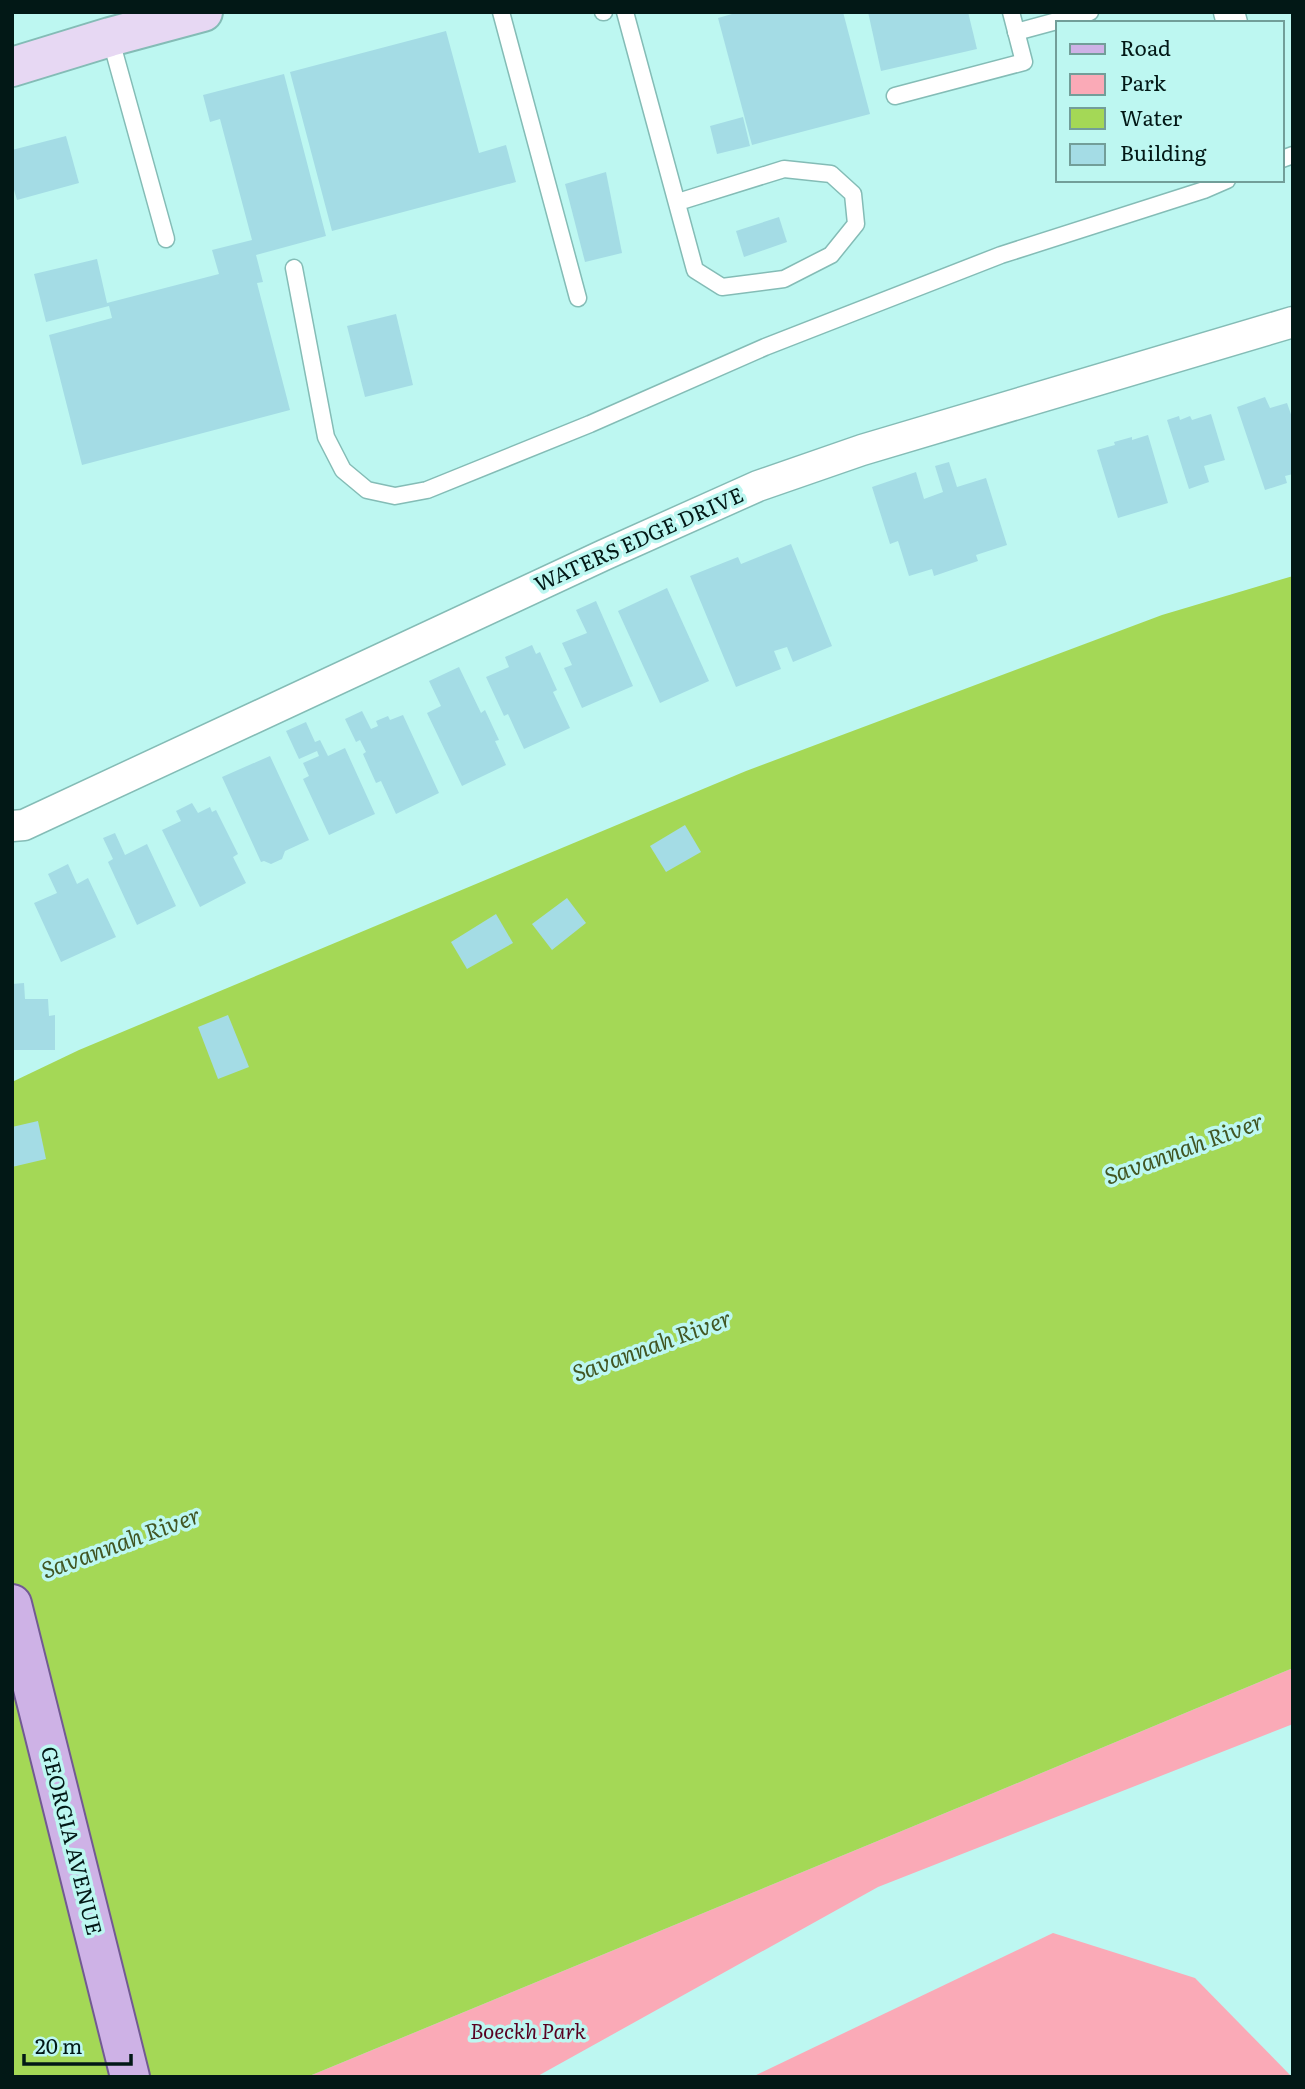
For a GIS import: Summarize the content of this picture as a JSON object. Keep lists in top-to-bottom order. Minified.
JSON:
{"streets":{"main road":["GEORGIA AVENUE"],"street":["WATERS EDGE DRIVE"]},"water":["Savannah River"],"parks":["Boeckh Park"],"legend":["Road","Park","Water","Building"],"scale_bar":"20 m"}
